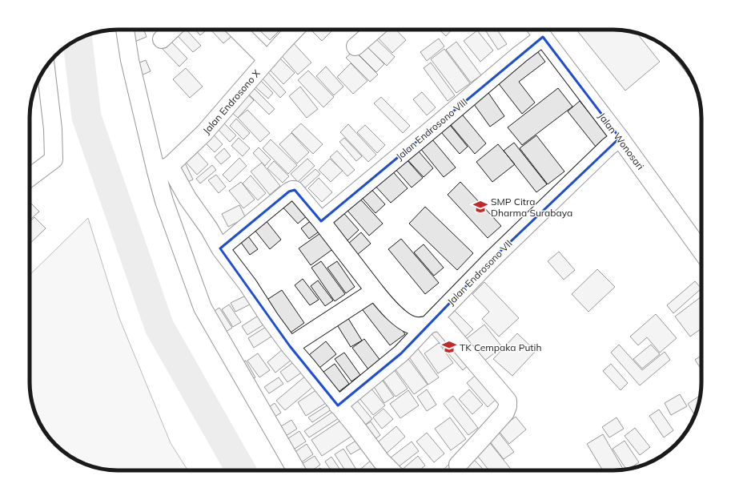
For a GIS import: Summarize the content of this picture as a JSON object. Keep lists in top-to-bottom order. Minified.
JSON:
{"streets":{"street":["Jalan Endrosono X","Jalan Endrosono VIII","Jalan Wonosari","Jalan Endrosono VII"]},"crossings":[["Jalan Endrosono VIII","Jalan Wonosari"],["Jalan Wonosari","Jalan Endrosono VII"]],"places":{"school or university":["SMP Citra Dharma Surabaya","TK Cempaka Putih"]}}
